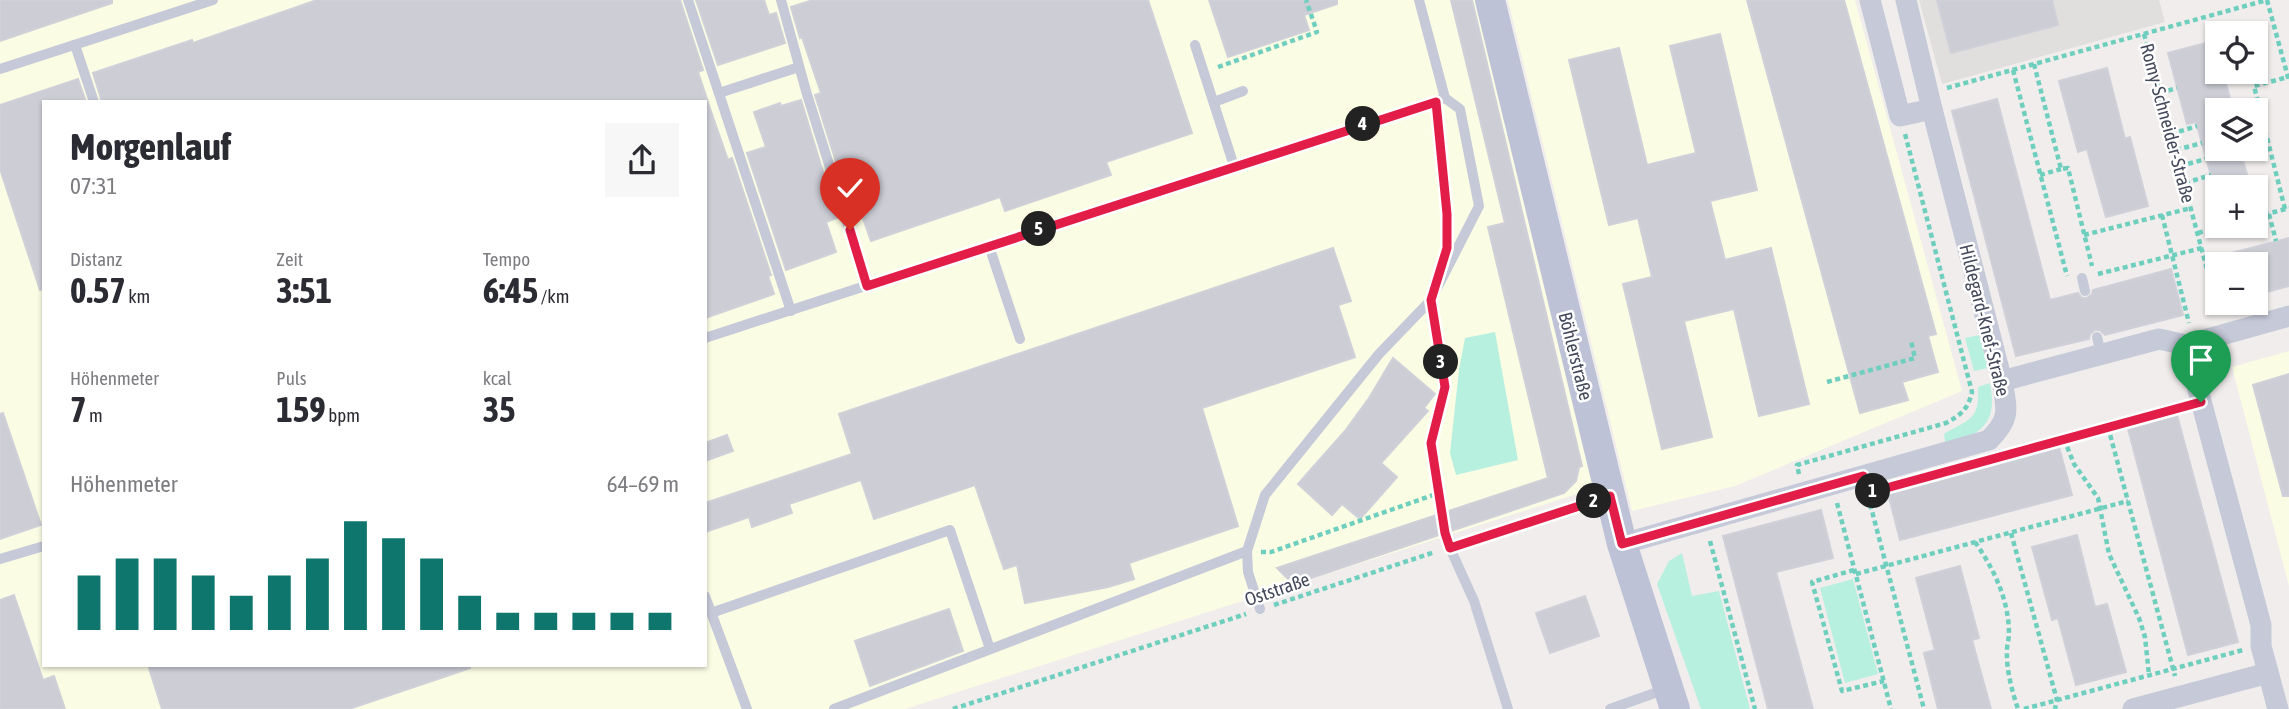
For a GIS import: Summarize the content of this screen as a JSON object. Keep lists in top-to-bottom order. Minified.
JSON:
{"streets":{"street":["Hildegard-Knef-Straße","Böhlerstraße"],"path":["Romy-Schneider-Straße","Oststraße"]},"crossings":[["Hildegard-Knef-Straße","Böhlerstraße"],["Böhlerstraße","Oststraße"]],"page":{"map_buttons":["+","−"],"heading":["Morgenlauf","07:31"],"pins":["4","5","3","1","2"],"stats":[["Distanz","0.57 km"],["Zeit","3:51"],["Tempo","6:45 /km"],["Höhenmeter","7 m"],["Puls","159 bpm"],["kcal","35"]],"chart":["Höhenmeter","64–69 m"]}}
